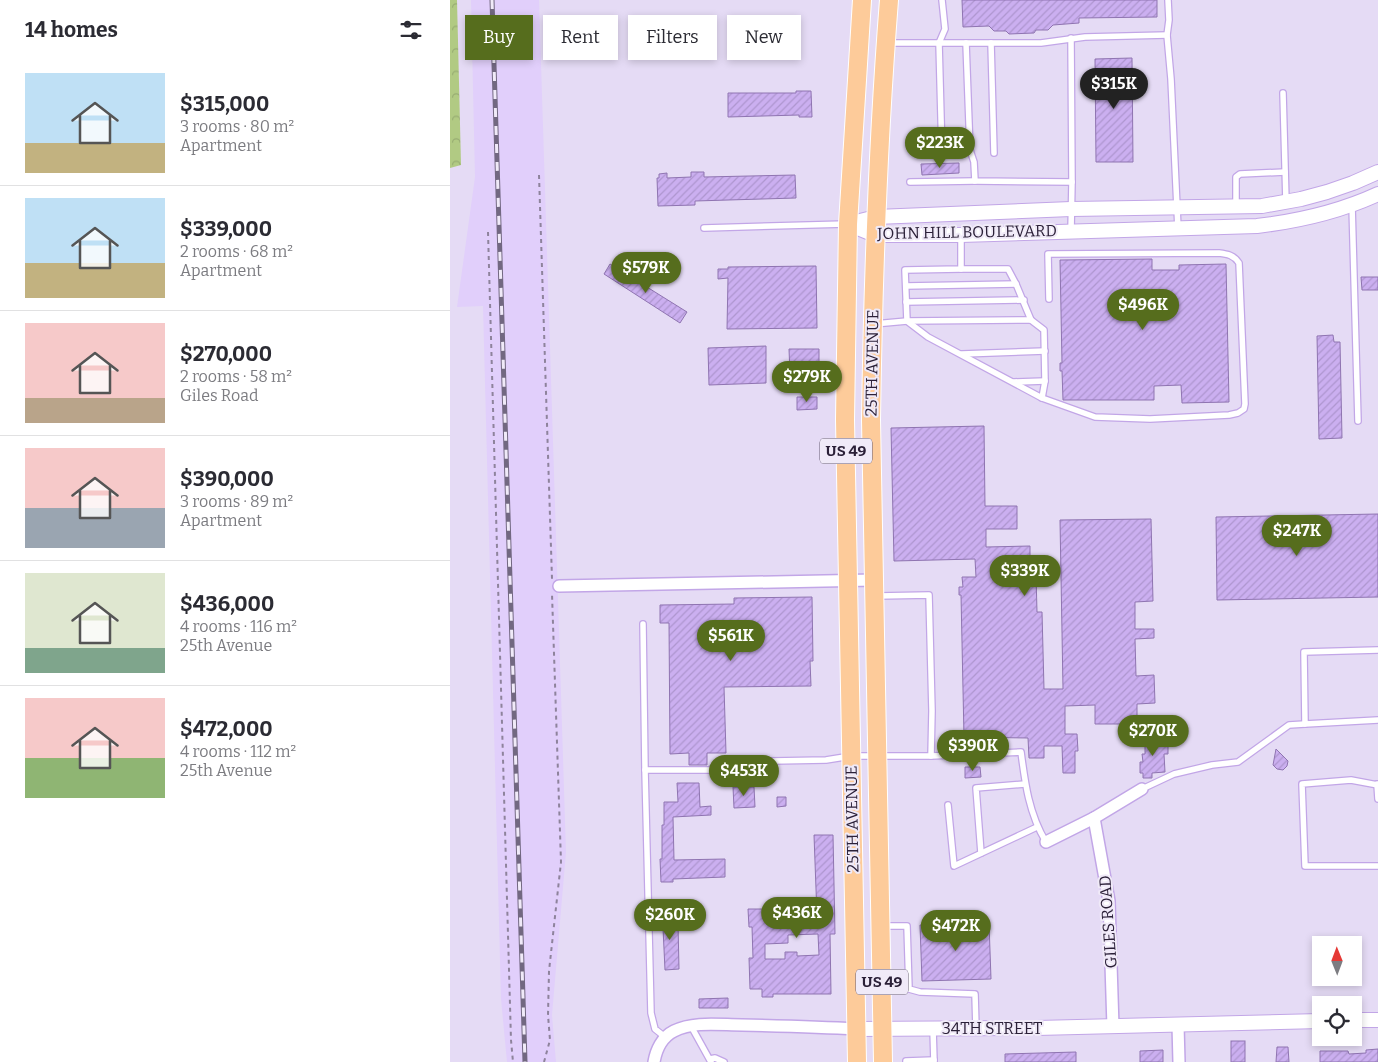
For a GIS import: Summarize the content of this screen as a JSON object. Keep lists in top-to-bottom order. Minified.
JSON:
{"streets":{"main road":["25TH AVENUE","US 49"],"street":["JOHN HILL BOULEVARD","GILES ROAD","34TH STREET"]},"crossings":[["JOHN HILL BOULEVARD","25TH AVENUE"],["25TH AVENUE","34TH STREET"],["GILES ROAD","34TH STREET"]],"north":"top","page":{"heading":"14 homes","chip":["Buy","Rent","Filters","New"],"list":[{"name":"$315,000","note":"3 rooms · 80 m² · Apartment"},{"name":"$339,000","note":"2 rooms · 68 m² · Apartment"},{"name":"$270,000","note":"2 rooms · 58 m² · Giles Road"},{"name":"$390,000","note":"3 rooms · 89 m² · Apartment"},{"name":"$436,000","note":"4 rooms · 116 m² · 25th Avenue"},{"name":"$472,000","note":"4 rooms · 112 m² · 25th Avenue"}],"price":["$315K","$223K","$579K","$496K","$279K","$247K","$339K","$561K","$270K","$390K","$453K","$436K","$260K","$472K"]}}
